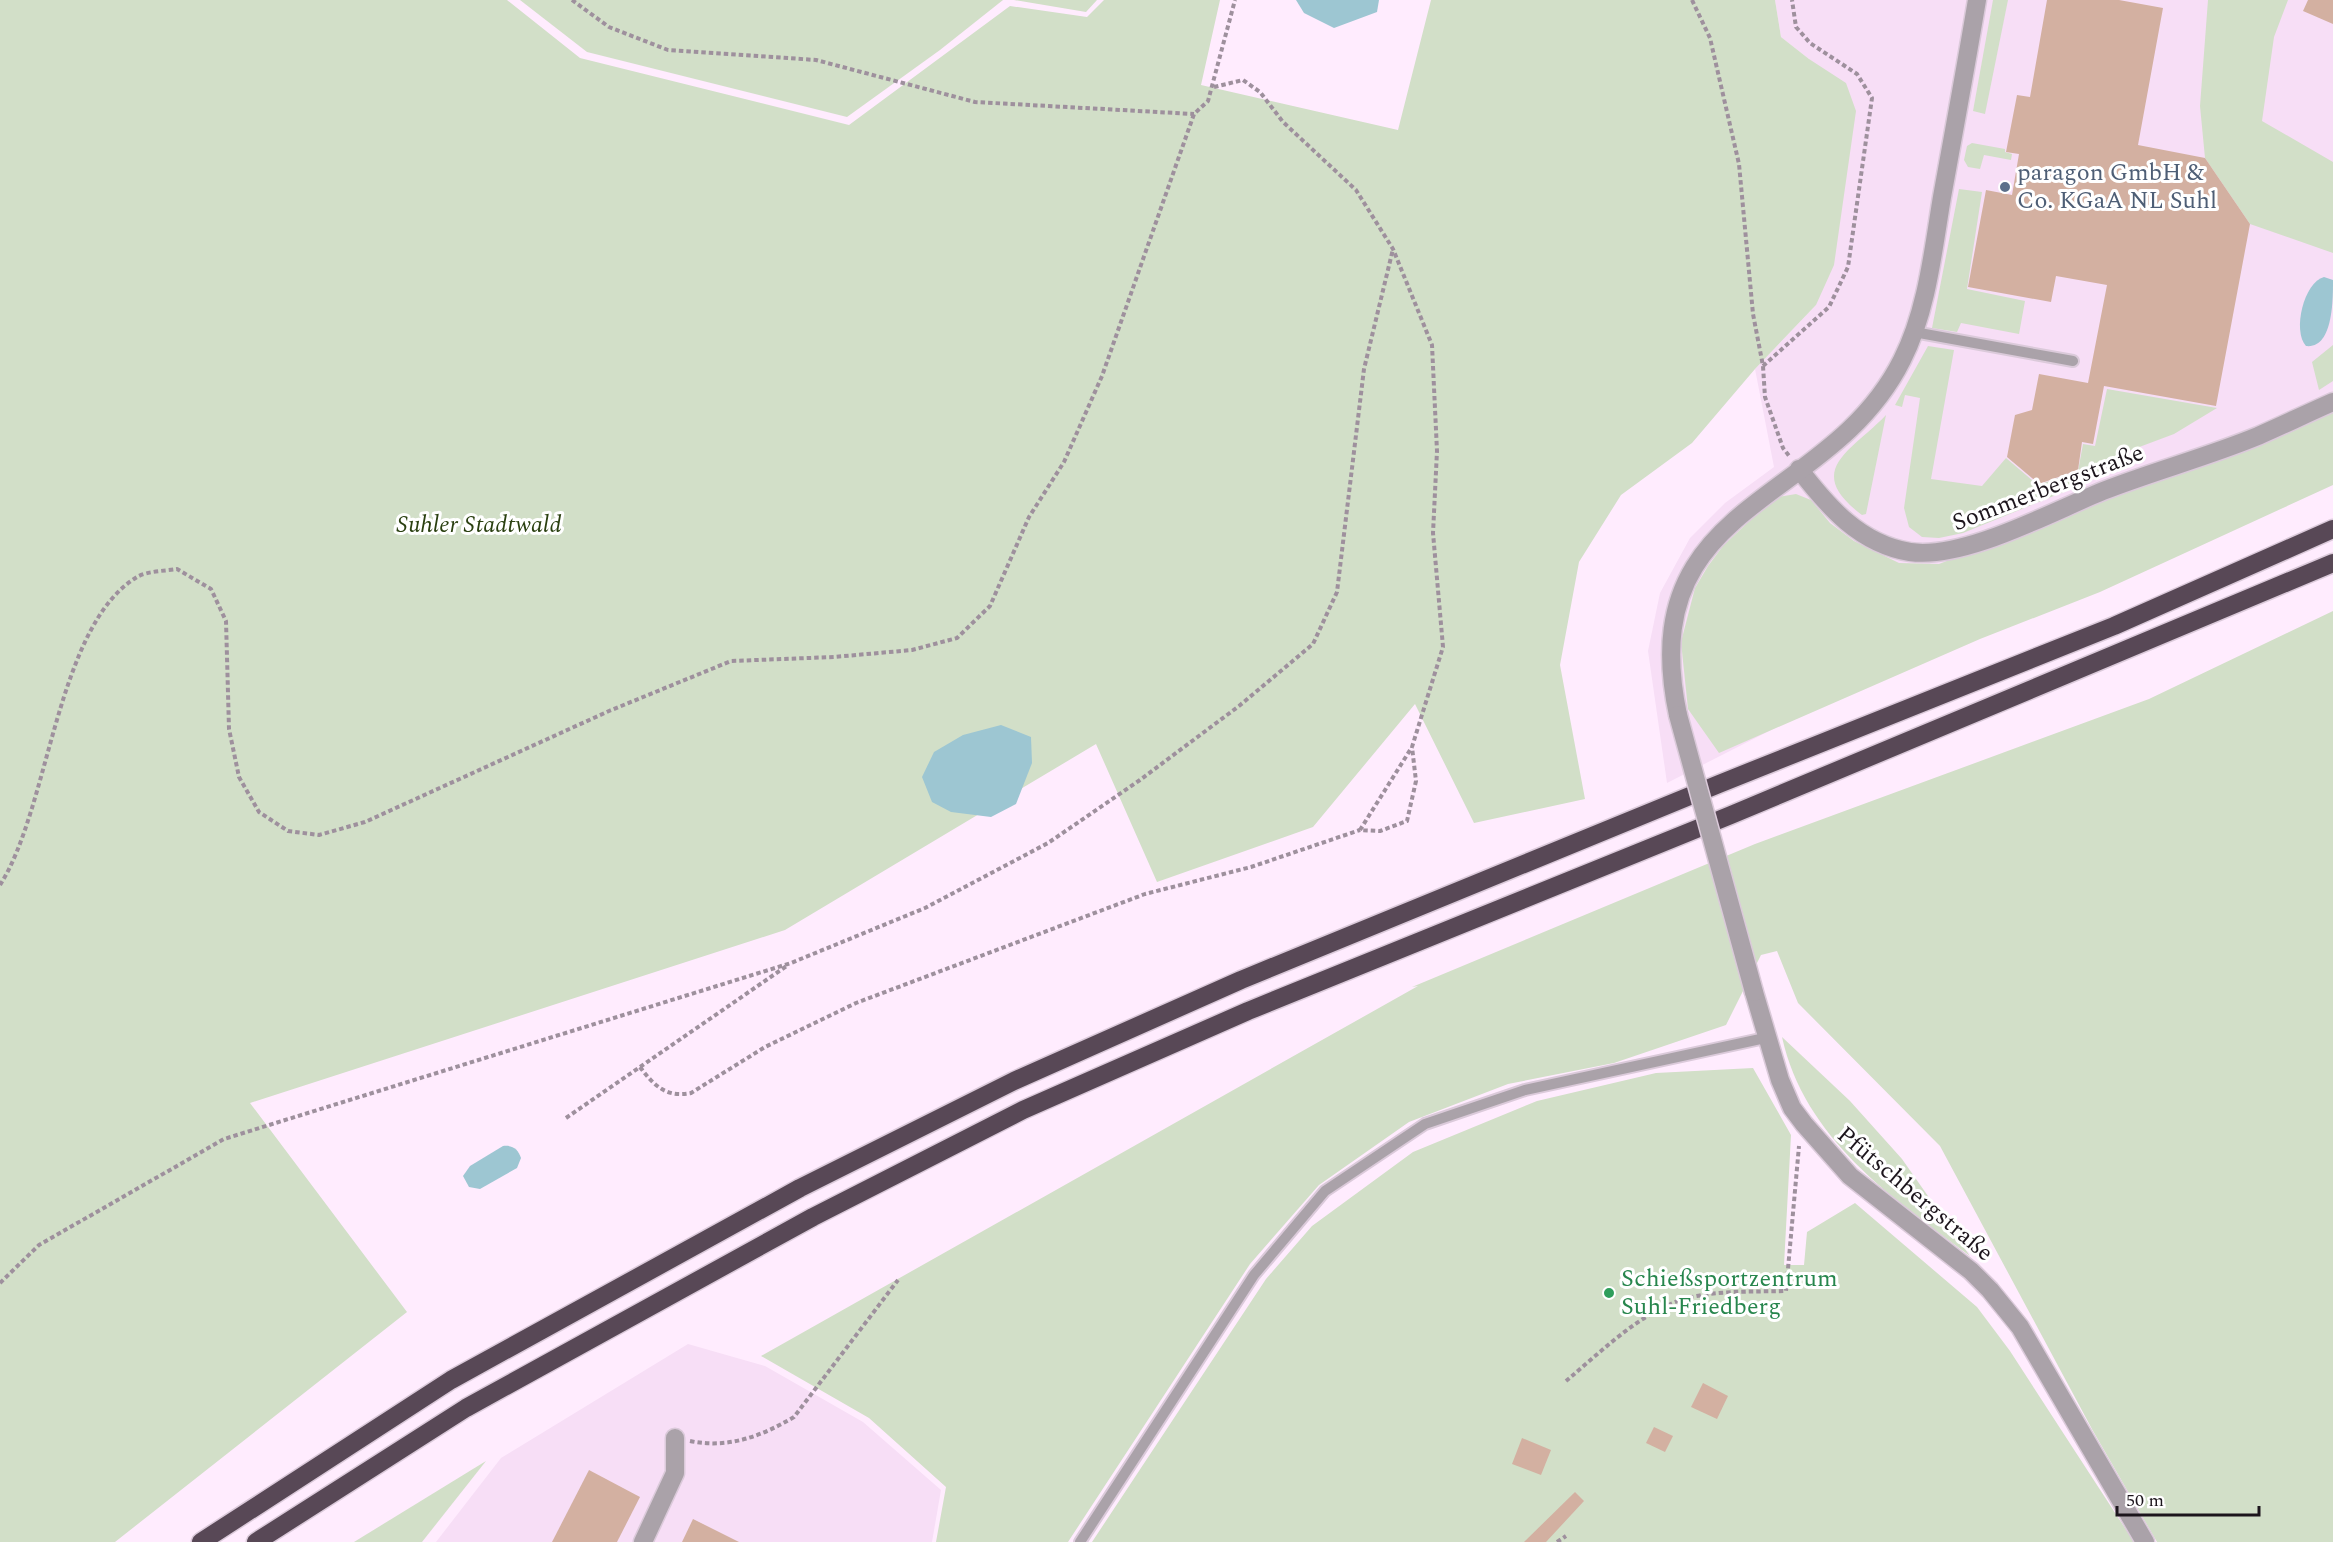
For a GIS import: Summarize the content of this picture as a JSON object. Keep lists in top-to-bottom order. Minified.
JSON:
{"streets":{"street":["Sommerbergstraße","Pfütschbergstraße"]},"crossings":[["Sommerbergstraße","Pfütschbergstraße"]],"parks":["Suhler Stadtwald"],"places":["paragon GmbH & Co. KGaA NL Suhl","Schießsportzentrum Suhl-Friedberg"],"scale_bar":"50 m"}
